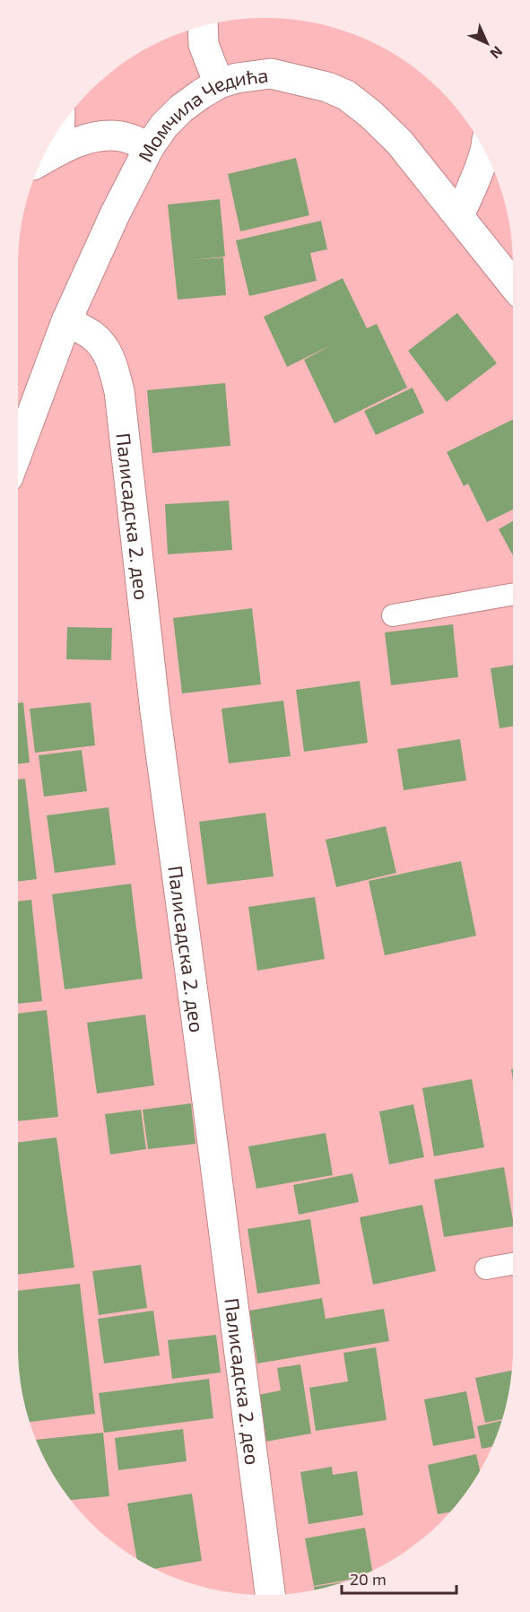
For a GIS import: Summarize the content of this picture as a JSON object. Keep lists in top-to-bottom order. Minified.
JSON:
{"streets":{"street":["Момчила Чедића","Палисадска 2. део"]},"crossings":[["Момчила Чедића","Палисадска 2. део"]],"scale_bar":"20 m","north":"bottom right"}
